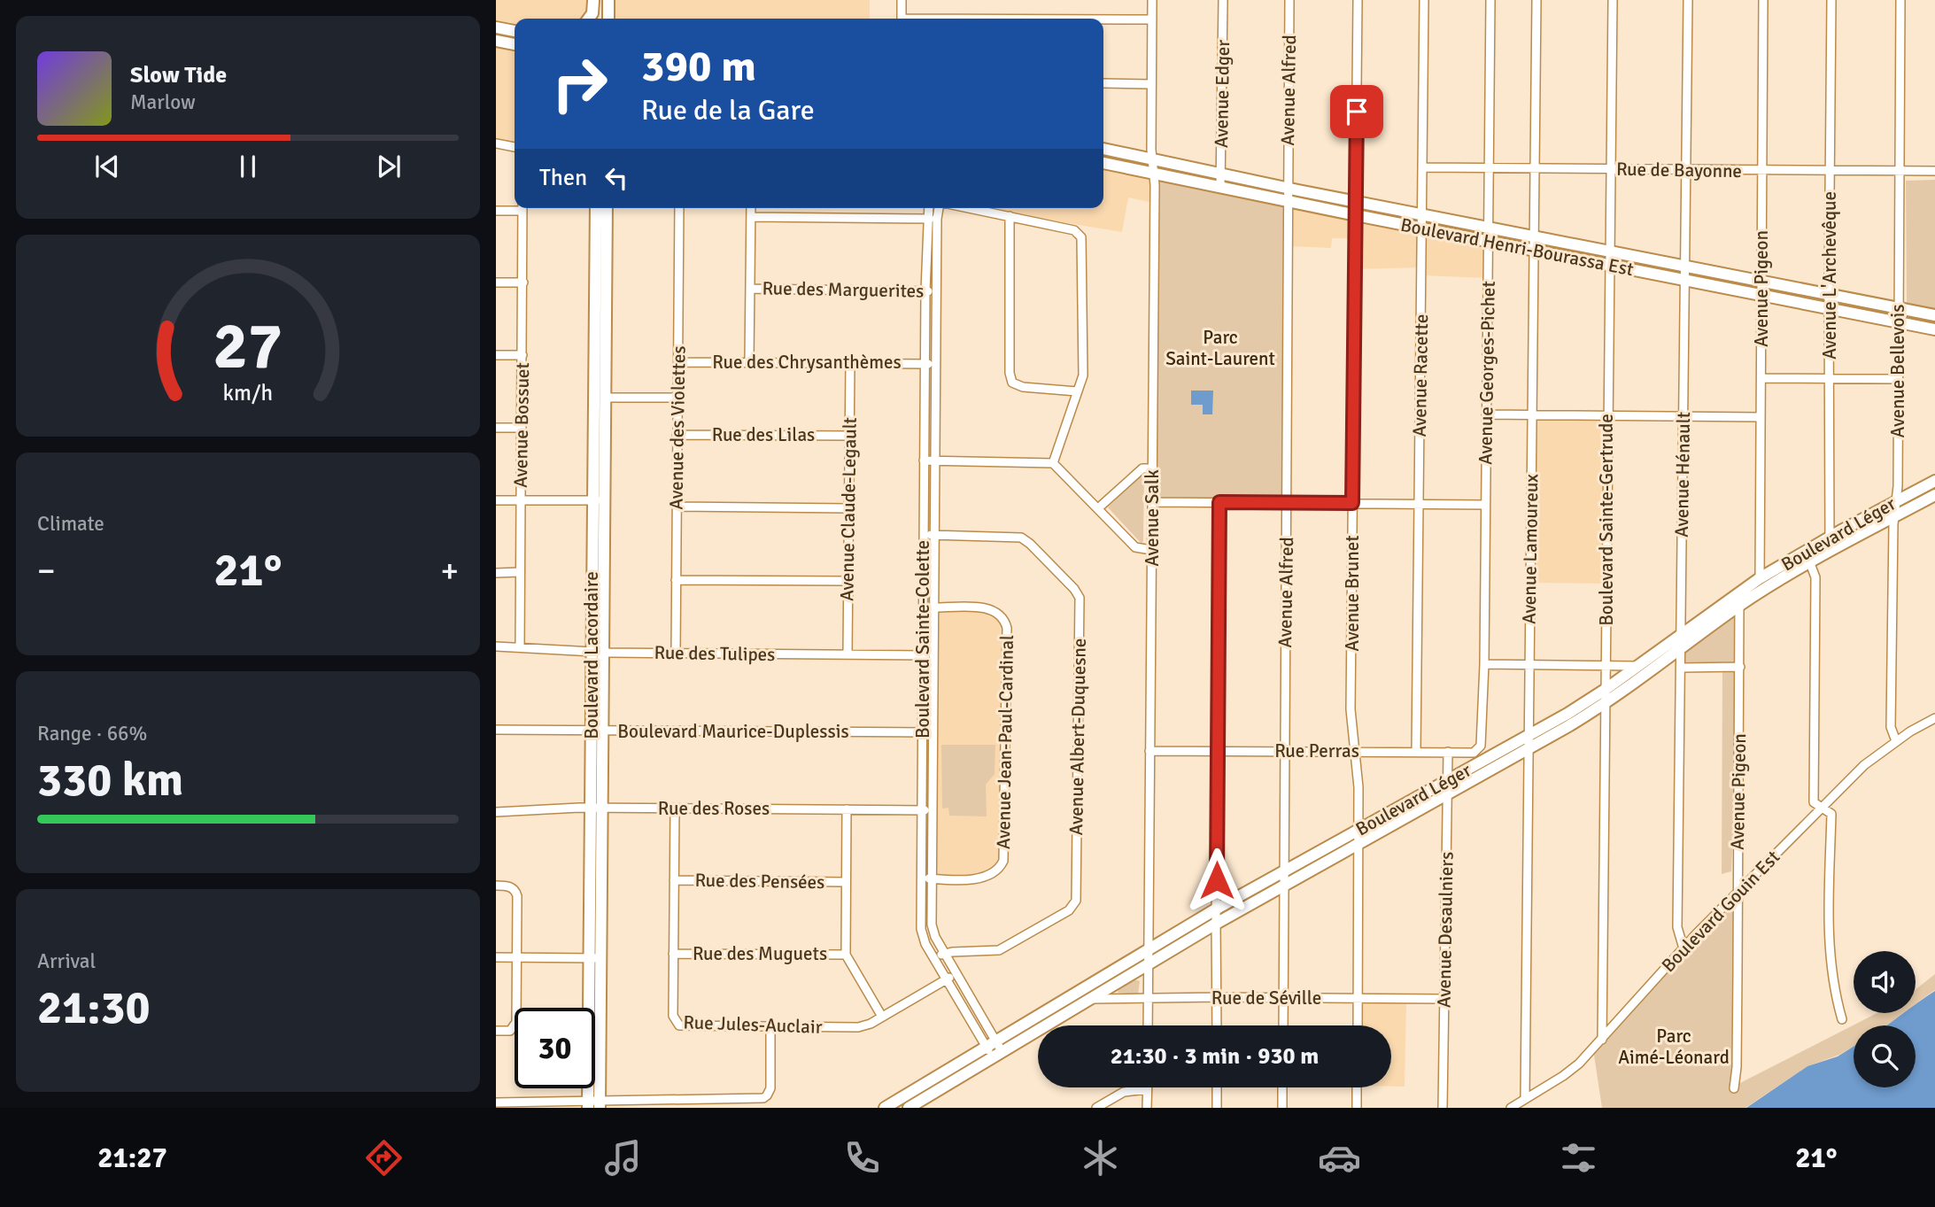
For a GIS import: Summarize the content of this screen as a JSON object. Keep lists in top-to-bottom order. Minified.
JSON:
{"streets":{"main road":["Boulevard Henri-Bourassa Est","Boulevard Léger","Boulevard Lacordaire"],"street":["Avenue Alfred","Avenue Edger","Rue de Bayonne","Avenue L'Archevêque","Avenue Pigeon","Rue des Marguerites","Rue des Chrysanthèmes","Avenue Bellevois","Avenue Georges-Pichet","Avenue Racette","Avenue Bossuet","Avenue des Violettes","Rue des Lilas","Avenue Hénault","Avenue Claude-Legault","Avenue Salk","Boulevard Sainte-Gertrude","Avenue Lamoureux","Avenue Brunet","Boulevard Sainte-Colette","Rue des Tulipes","Boulevard Maurice-Duplessis","Avenue Albert-Duquesne","Avenue Jean-Paul-Cardinal","Rue Perras","Rue des Roses","Rue des Pensées","Boulevard Gouin Est","Avenue Desaulniers","Rue des Muguets","Rue de Séville","Rue Jules-Auclair"]},"crossings":[["Avenue Alfred","Boulevard Henri-Bourassa Est"],["Avenue Alfred","Boulevard Léger"],["Avenue Alfred","Rue Perras"],["Avenue Alfred","Rue de Séville"],["Avenue Edger","Boulevard Henri-Bourassa Est"],["Rue de Bayonne","Avenue L'Archevêque"],["Rue de Bayonne","Avenue Pigeon"],["Rue de Bayonne","Avenue Bellevois"],["Rue de Bayonne","Avenue Georges-Pichet"],["Rue de Bayonne","Avenue Racette"],["Rue de Bayonne","Avenue Hénault"],["Rue de Bayonne","Boulevard Sainte-Gertrude"],["Rue de Bayonne","Avenue Lamoureux"],["Boulevard Henri-Bourassa Est","Avenue L'Archevêque"],["Boulevard Henri-Bourassa Est","Avenue Pigeon"],["Boulevard Henri-Bourassa Est","Avenue Bellevois"],["Boulevard Henri-Bourassa Est","Avenue Georges-Pichet"],["Boulevard Henri-Bourassa Est","Avenue Racette"],["Boulevard Henri-Bourassa Est","Avenue Hénault"],["Boulevard Henri-Bourassa Est","Avenue Salk"],["Boulevard Henri-Bourassa Est","Boulevard Sainte-Gertrude"],["Boulevard Henri-Bourassa Est","Avenue Lamoureux"],["Boulevard Henri-Bourassa Est","Avenue Brunet"],["Avenue L'Archevêque","Boulevard Léger"],["Avenue Pigeon","Boulevard Léger"],["Avenue Pigeon","Boulevard Gouin Est"],["Rue des Marguerites","Boulevard Sainte-Colette"],["Rue des Chrysanthèmes","Avenue des Violettes"],["Rue des Chrysanthèmes","Avenue Claude-Legault"],["Rue des Chrysanthèmes","Boulevard Sainte-Colette"],["Avenue Bellevois","Boulevard Léger"],["Avenue Bellevois","Boulevard Gouin Est"],["Avenue Georges-Pichet","Rue Perras"],["Avenue Racette","Rue Perras"],["Avenue Bossuet","Rue des Tulipes"],["Avenue des Violettes","Rue des Lilas"],["Avenue des Violettes","Rue des Tulipes"],["Rue des Lilas","Avenue Claude-Legault"],["Avenue Hénault","Boulevard Léger"],["Avenue Hénault","Boulevard Gouin Est"],["Avenue Claude-Legault","Rue des Tulipes"],["Avenue Salk","Boulevard Léger"],["Avenue Salk","Rue Perras"],["Avenue Salk","Rue de Séville"],["Boulevard Sainte-Gertrude","Boulevard Léger"],["Boulevard Sainte-Gertrude","Boulevard Gouin Est"],["Boulevard Léger","Avenue Lamoureux"],["Boulevard Léger","Avenue Brunet"],["Boulevard Léger","Boulevard Sainte-Colette"],["Boulevard Léger","Avenue Desaulniers"],["Boulevard Léger","Rue de Séville"],["Avenue Lamoureux","Boulevard Gouin Est"],["Avenue Brunet","Rue Perras"],["Avenue Brunet","Rue de Séville"],["Boulevard Sainte-Colette","Rue des Tulipes"],["Boulevard Sainte-Colette","Boulevard Maurice-Duplessis"],["Boulevard Sainte-Colette","Avenue Albert-Duquesne"],["Boulevard Sainte-Colette","Avenue Jean-Paul-Cardinal"],["Boulevard Sainte-Colette","Rue des Roses"],["Boulevard Sainte-Colette","Rue Jules-Auclair"],["Rue des Tulipes","Boulevard Lacordaire"],["Boulevard Lacordaire","Boulevard Maurice-Duplessis"],["Boulevard Lacordaire","Rue des Roses"],["Rue Perras","Avenue Desaulniers"],["Rue des Roses","Rue Jules-Auclair"],["Rue des Pensées","Rue Jules-Auclair"],["Avenue Desaulniers","Rue de Séville"],["Rue des Muguets","Rue Jules-Auclair"]],"parks":["Parc Saint-Laurent","Parc Aimé-Léonard"],"page":{"turn":["390 m","Rue de la Gare"],"song":["Slow Tide","Marlow"],"then":"Then","tile":["Climate",["Range · 66%","330 km"],["Arrival","21:30"]],"heat":["−","21°","+"],"limit":"30","trip":"21:30 · 3 min · 930 m","tabs":["21:27","21°"],"gauge":["27","km/h"]}}
